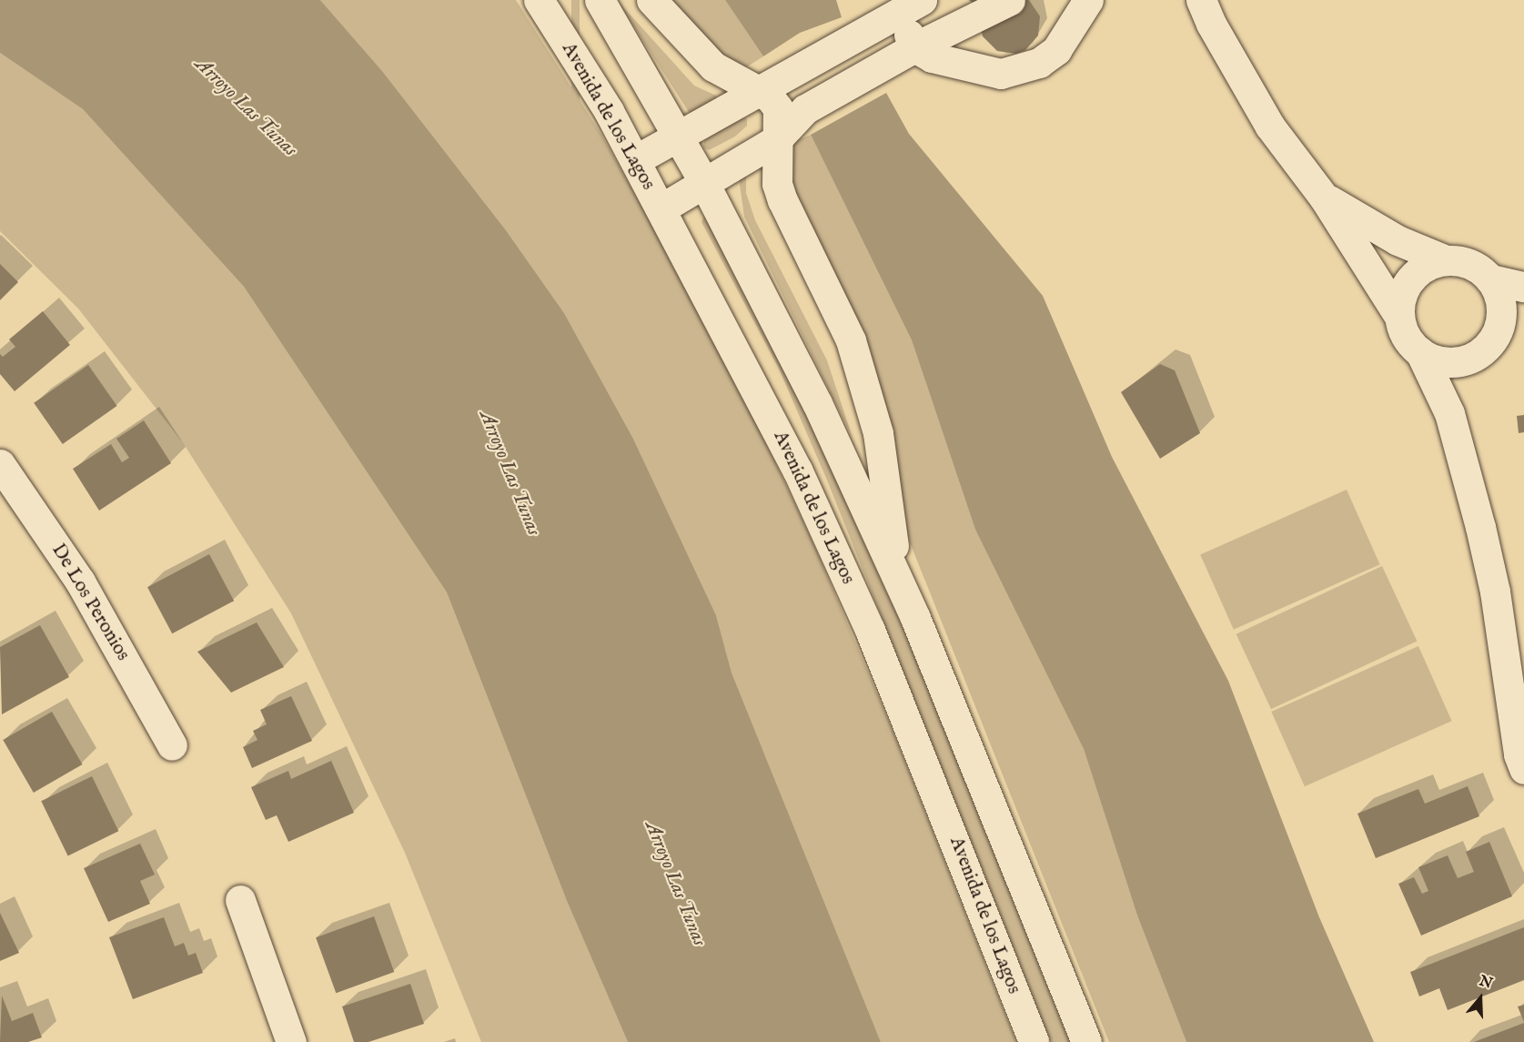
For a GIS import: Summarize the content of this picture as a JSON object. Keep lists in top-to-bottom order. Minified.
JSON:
{"streets":{"street":["Avenida de los Lagos","De Los Peronios"]},"water":["Arroyo Las Tunas"],"north":"top"}
